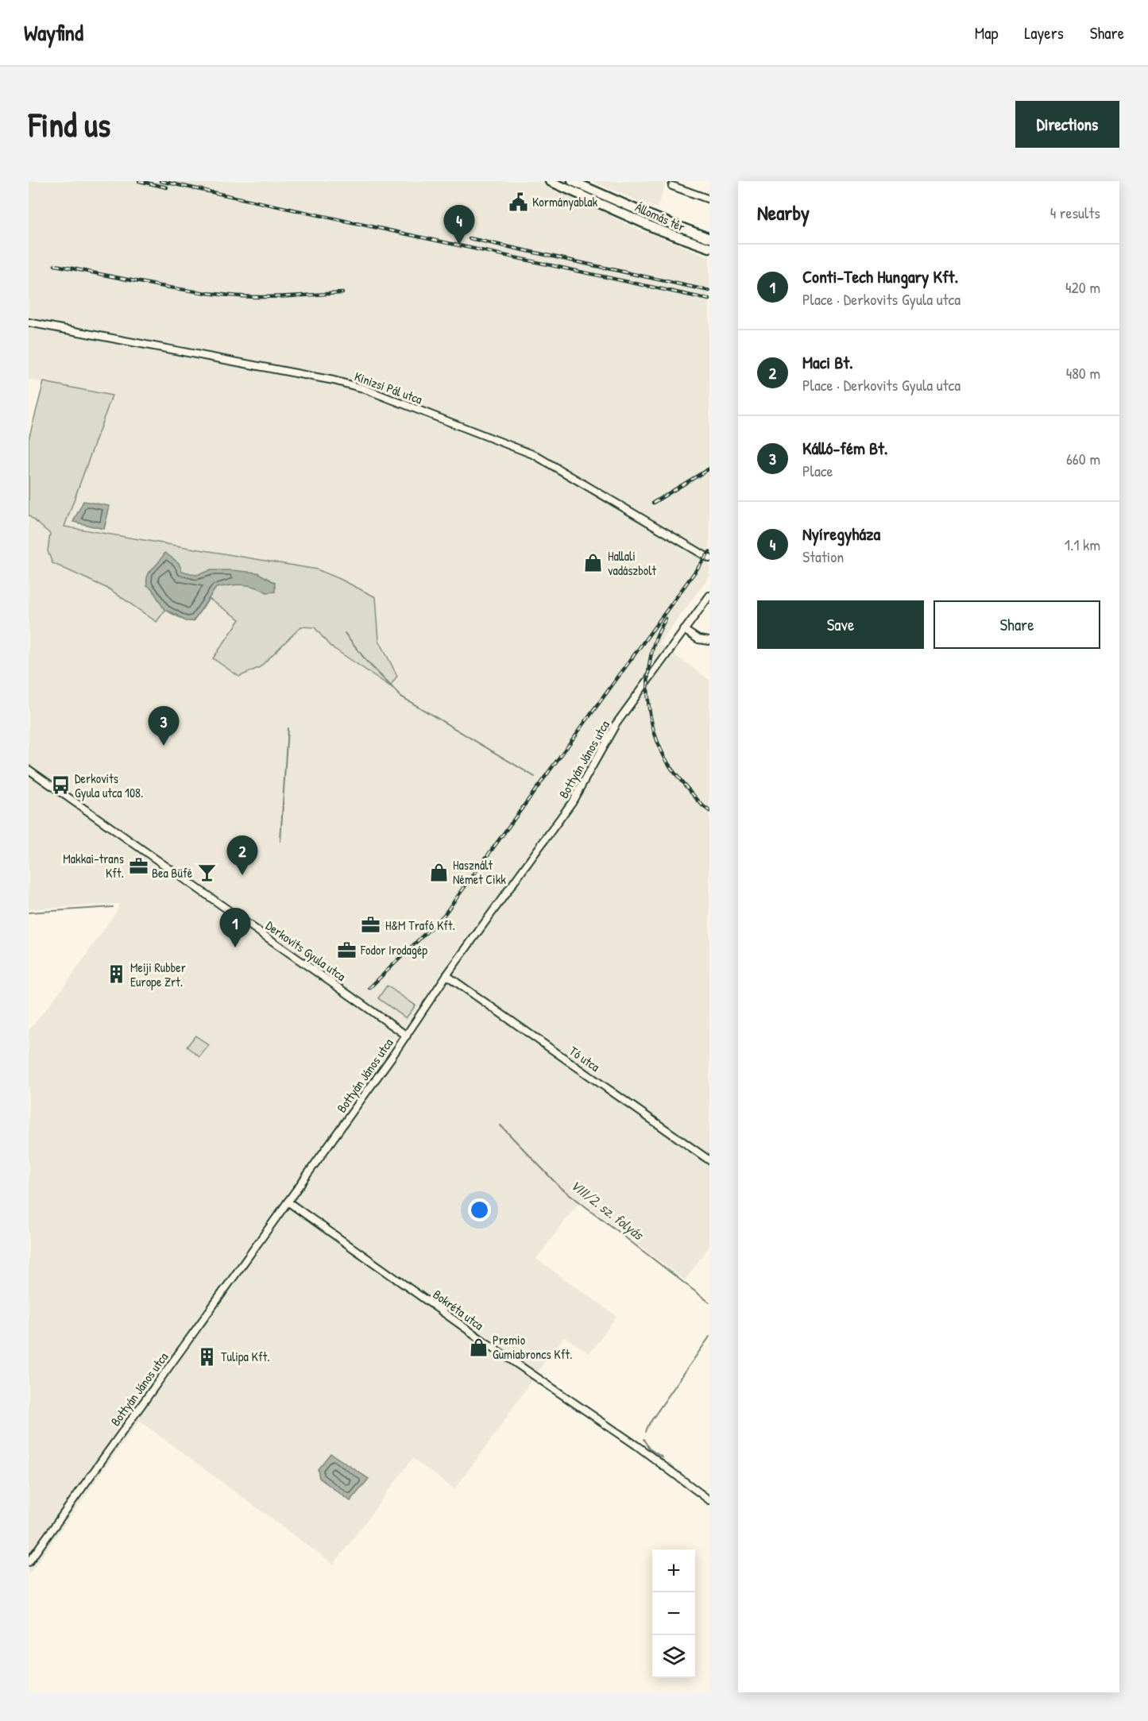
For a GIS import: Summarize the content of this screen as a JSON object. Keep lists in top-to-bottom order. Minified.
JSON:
{"streets":{"main road":["Állomás tér"],"street":["Kinizsi Pál utca","Bottyán János utca","Derkovits Gyula utca","Tó utca","Bokréta utca"]},"crossings":[["Bottyán János utca","Derkovits Gyula utca"],["Bottyán János utca","Tó utca"],["Bottyán János utca","Bokréta utca"]],"water":["VIII/2. sz. folyás"],"places":{"public building":["Kormányablak"],"shop":["Hallali vadászbolt","Használt Német Cikk","Premio Gumiabroncs Kft."],"bus stop":["Derkovits Gyula utca 108."],"office":["Makkai-trans Kft.","H&M Trafó Kft.","Fodor Irodagép"],"bar":["Bea Büfé"],"building":["Meiji Rubber Europe Zrt.","Tulipa Kft."]},"page":{"header":"Wayfind","nav":["Map","Layers","Share"],"buttons":["Directions",["Save","Share"]],"title":"Find us","heading":["Nearby","4 results"],"pins":["4","3","2","1"],"list":[{"mark":"1","name":"Conti-Tech Hungary Kft.","note":"Place · Derkovits Gyula utca","value":"420 m"},{"mark":"2","name":"Maci Bt.","note":"Place · Derkovits Gyula utca","value":"480 m"},{"mark":"3","name":"Kálló-fém Bt.","note":"Place","value":"660 m"},{"mark":"4","name":"Nyíregyháza","note":"Station","value":"1.1 km"}],"map_buttons":["+","−"]}}
